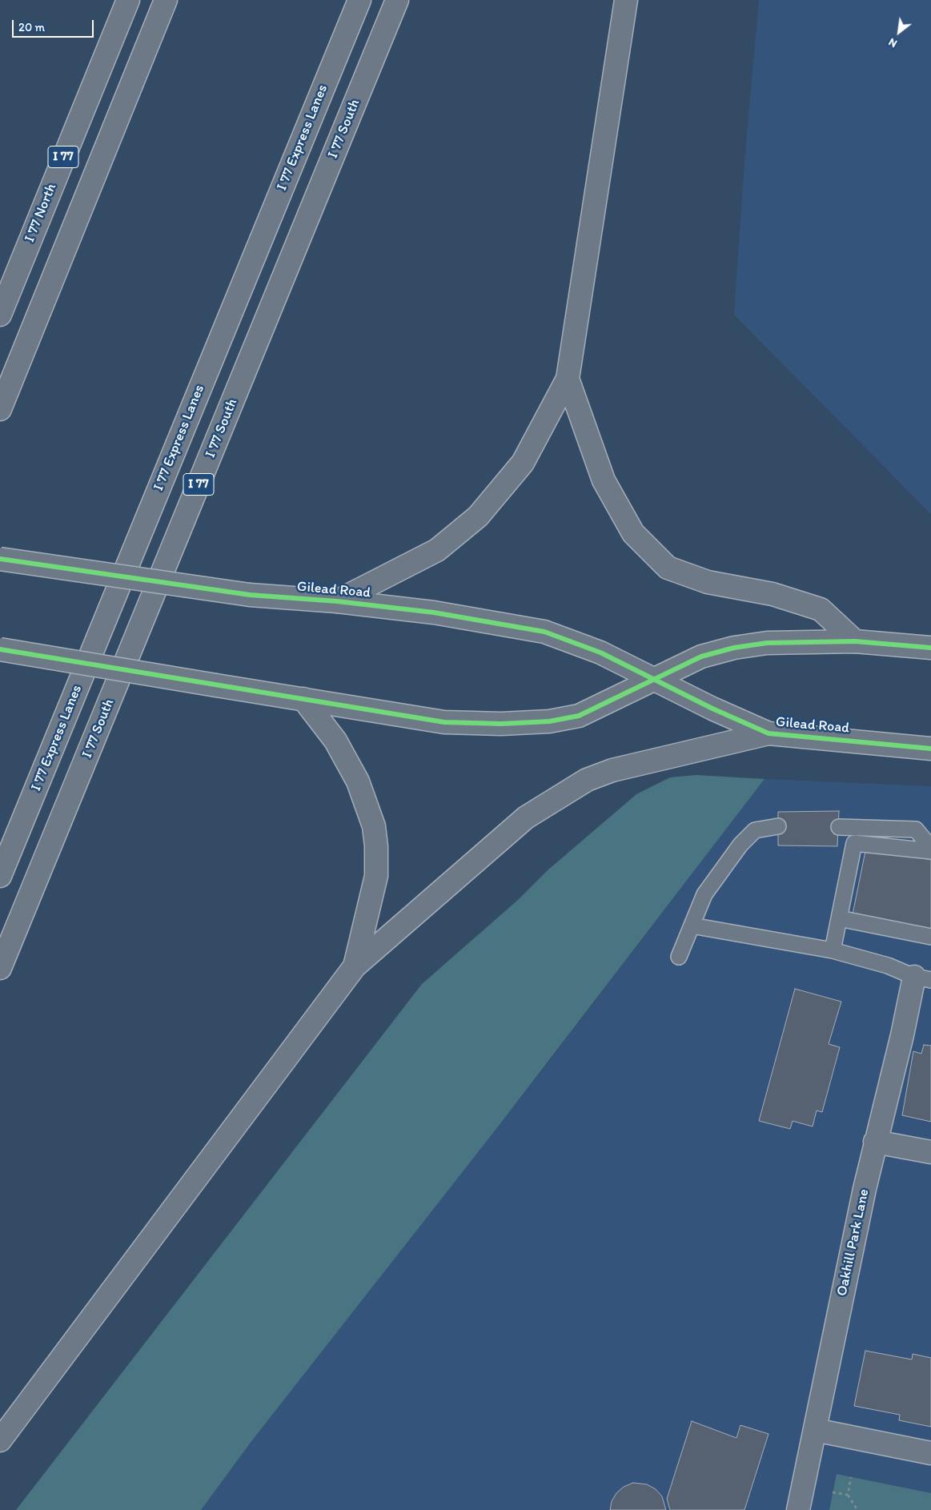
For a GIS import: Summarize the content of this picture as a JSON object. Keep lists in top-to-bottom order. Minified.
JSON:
{"streets":{"main road":["I 77 South","I 77 Express Lanes","I 77","I 77 North","Gilead Road","Oakhill Park Lane"]},"scale_bar":"20 m","north":"bottom left"}
